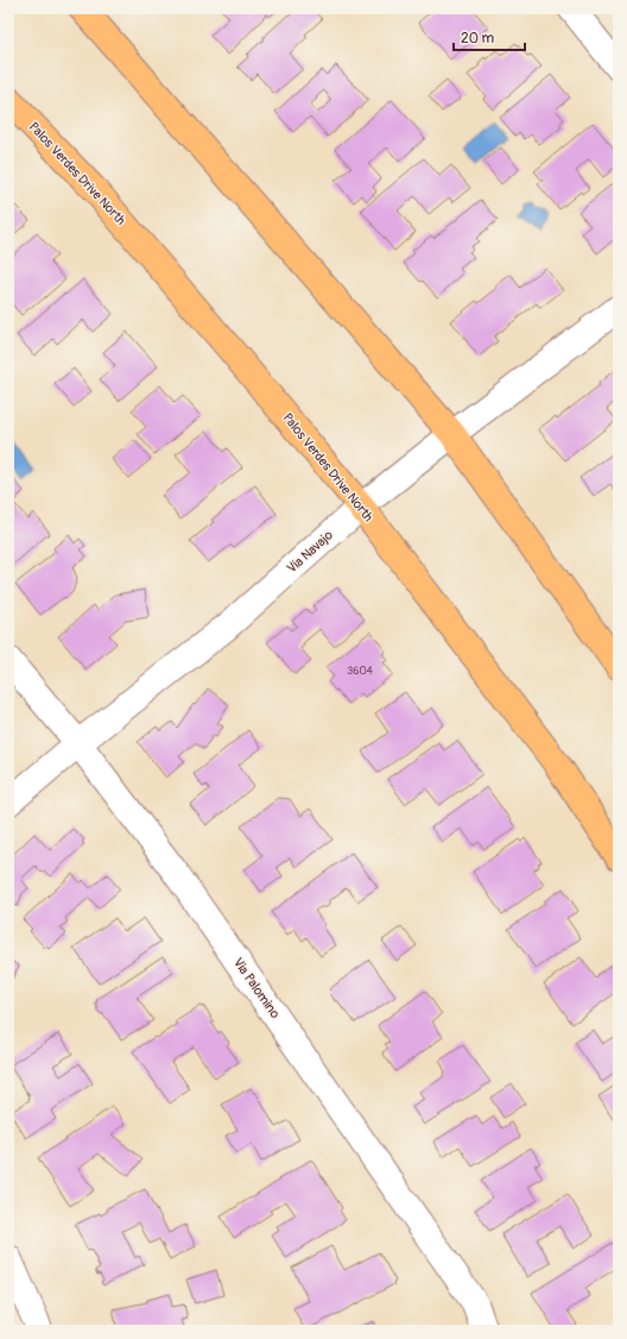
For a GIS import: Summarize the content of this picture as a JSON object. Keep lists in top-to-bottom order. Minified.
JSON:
{"streets":{"main road":["Palos Verdes Drive North"],"street":["Via Navajo","Via Palomino"]},"crossings":[["Palos Verdes Drive North","Via Navajo"],["Via Navajo","Via Palomino"]],"house_numbers":["3604"],"scale_bar":"20 m"}
